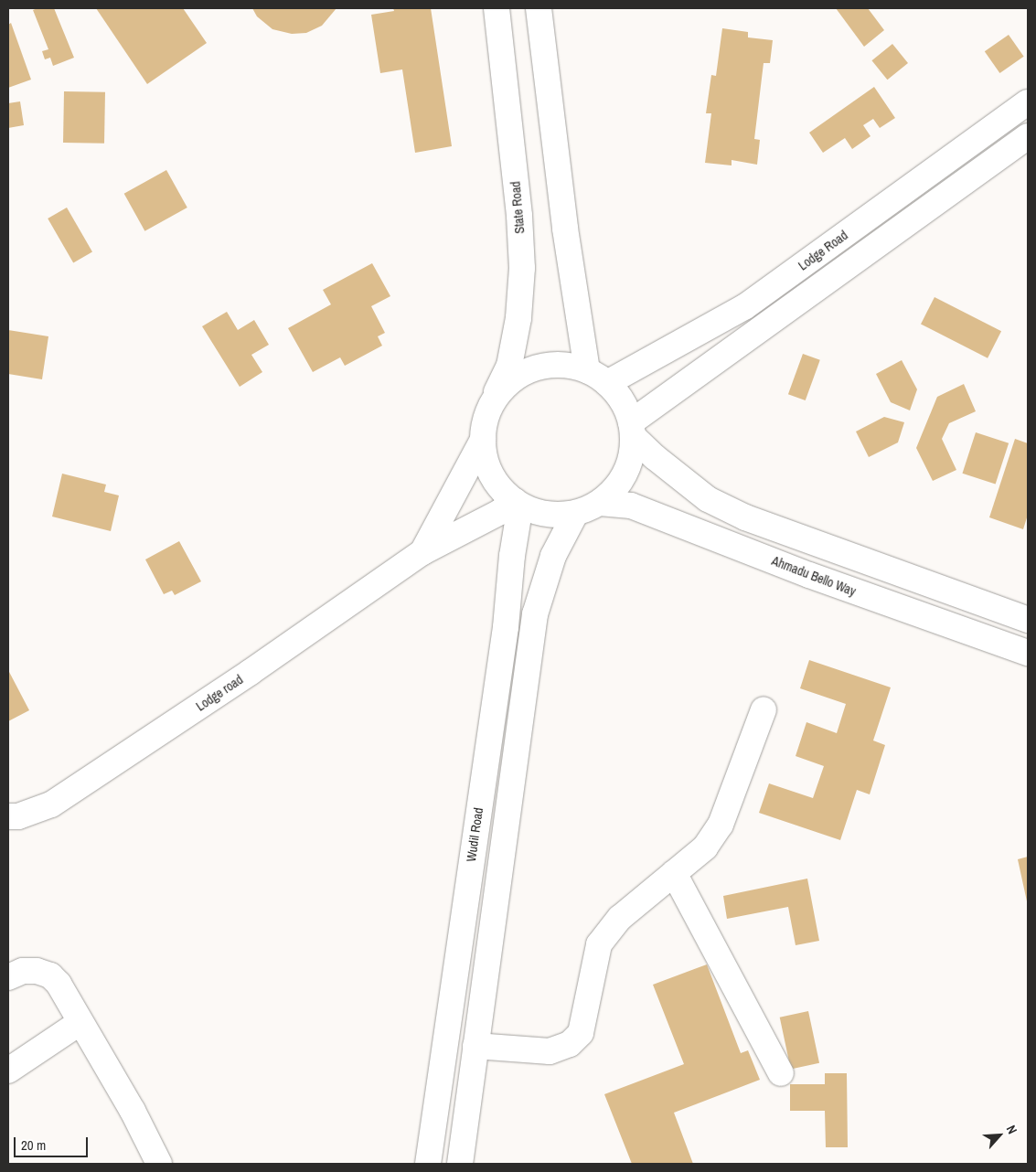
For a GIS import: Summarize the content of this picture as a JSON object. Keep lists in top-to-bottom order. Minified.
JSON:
{"streets":{"main road":["State Road","Lodge Road","Ahmadu Bello Way","Lodge road","Wudil Road"]},"crossings":[["State Road","Lodge Road"],["State Road","Ahmadu Bello Way"],["State Road","Lodge road"],["State Road","Wudil Road"],["Lodge Road","Ahmadu Bello Way"],["Lodge Road","Lodge road"],["Lodge Road","Wudil Road"],["Ahmadu Bello Way","Lodge road"],["Ahmadu Bello Way","Wudil Road"],["Lodge road","Wudil Road"]],"scale_bar":"20 m","north":"top right"}
